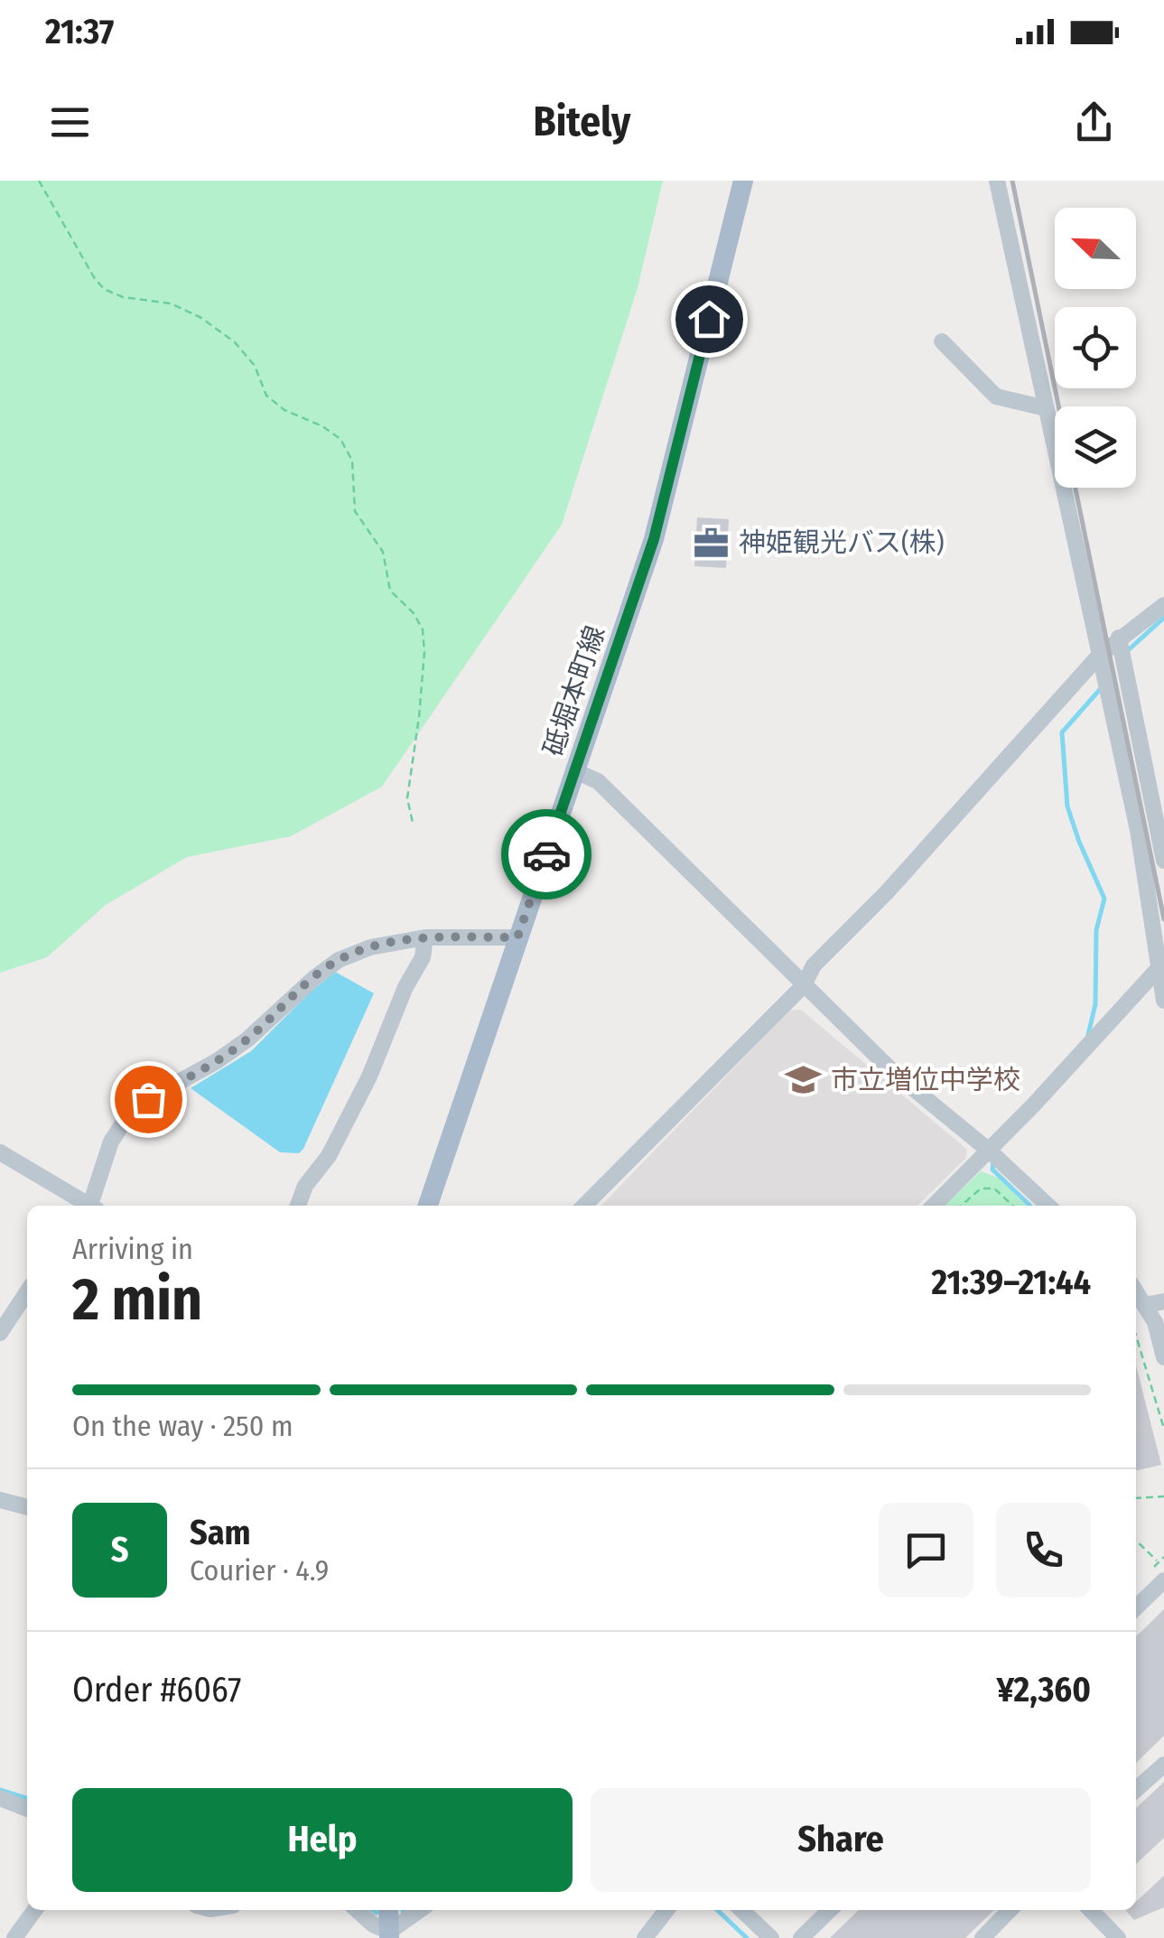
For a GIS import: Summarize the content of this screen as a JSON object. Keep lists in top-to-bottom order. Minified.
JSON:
{"streets":{"main road":["砥堀本町線"]},"places":{"office":["神姫観光バス(株)"],"school or university":["市立増位中学校"]},"north":"top left","page":{"status":"21:37","header":"Bitely","heading":["2 min","Arriving in","21:39–21:44"],"panel":["Sam","Courier · 4.9","Order #6067","¥2,360"],"bar":"On the way · 250 m","round":"S","buttons":["Help","Share"]}}
